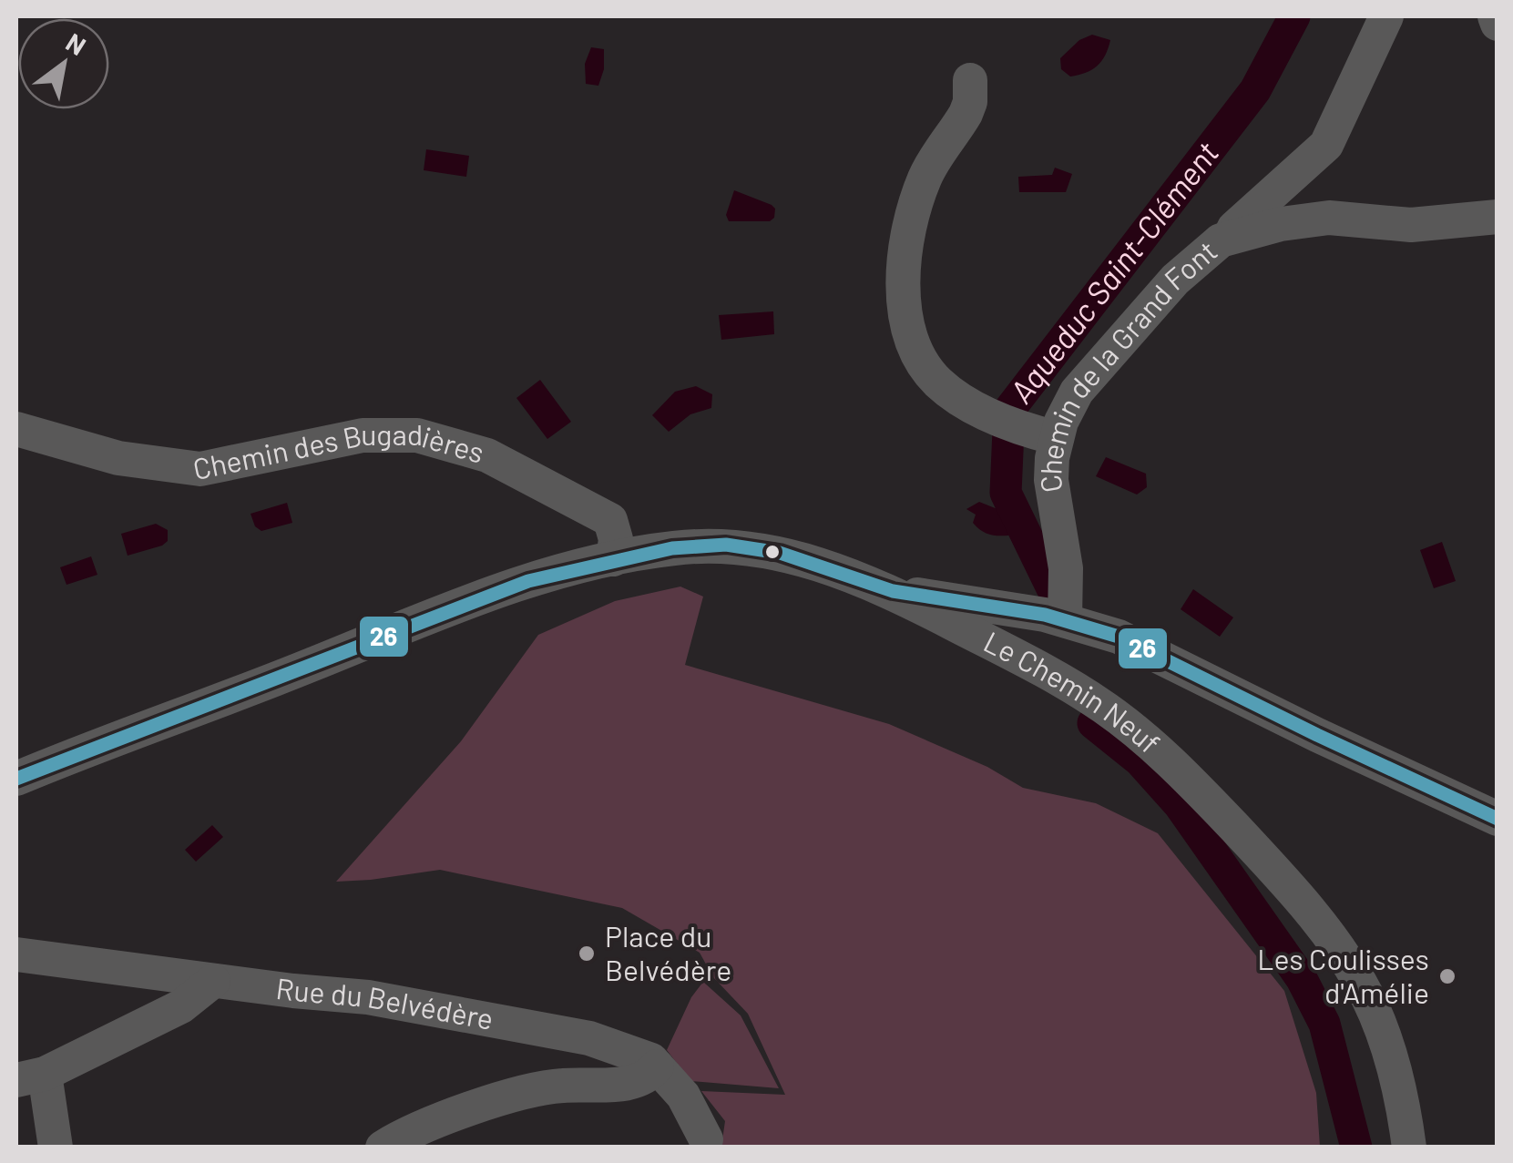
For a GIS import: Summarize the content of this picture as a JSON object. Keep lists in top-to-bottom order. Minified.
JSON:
{"streets":{"street":["Chemin de la Grand Font","Chemin des Bugadières","Le Chemin Neuf","Rue du Belvédère"]},"crossings":[["Chemin des Bugadières","Le Chemin Neuf"]],"water":["Aqueduc Saint-Clément"],"places":["Place du Belvédère","Les Coulisses d'Amélie"],"lines":["transit line 26"],"north":"top right"}
